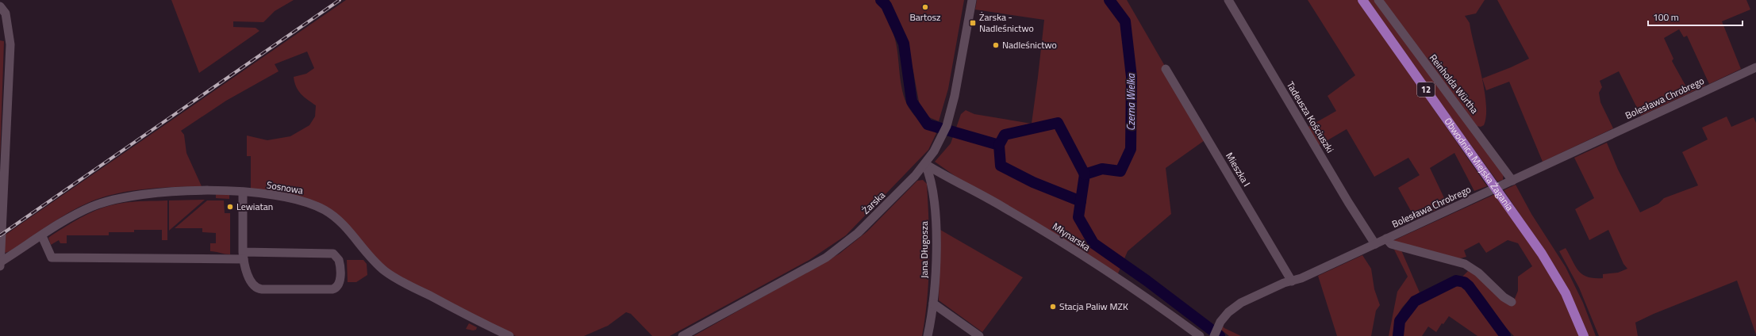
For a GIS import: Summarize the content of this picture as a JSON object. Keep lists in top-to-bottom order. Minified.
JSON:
{"streets":{"main road":["12","Obwodnica Miejska Żagania"],"street":["Reinholda Würtha","Bolesława Chrobrego","Tadeusza Kościuszki","Mieszka I","Sosnowa","Żarska","Młynarska","Jana Długosza"]},"crossings":[["Reinholda Würtha","Bolesława Chrobrego"],["Bolesława Chrobrego","Tadeusza Kościuszki"],["Bolesława Chrobrego","Mieszka I"],["Żarska","Młynarska"],["Żarska","Jana Długosza"],["Młynarska","Jana Długosza"]],"water":["Czerna Wielka"],"places":{"other":["Bartosz","Nadleśnictwo","Lewiatan","Stacja Paliw MZK"],"transit":["Żarska - Nadleśnictwo"]},"scale_bar":"100 m"}
